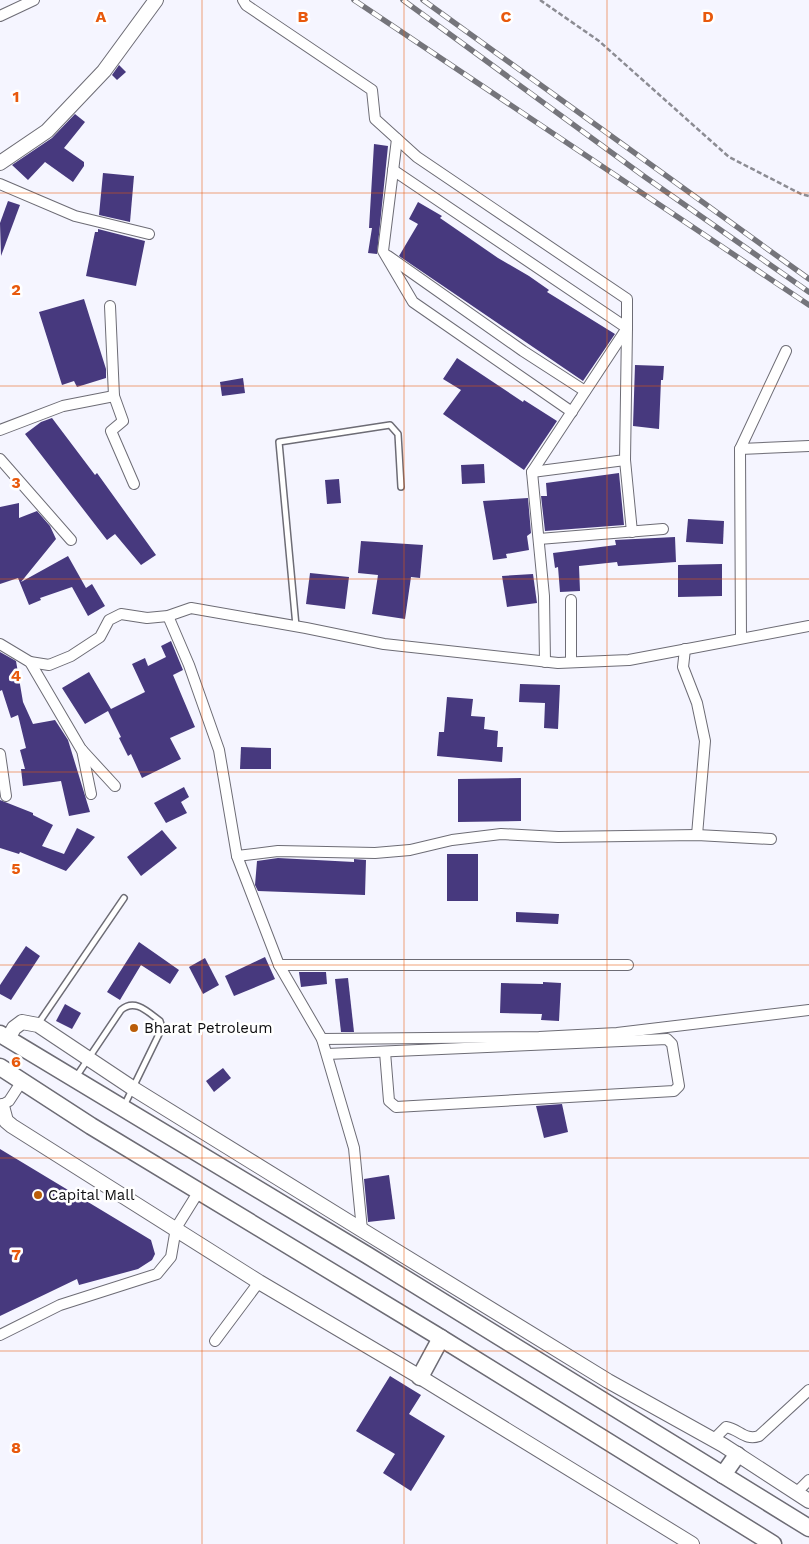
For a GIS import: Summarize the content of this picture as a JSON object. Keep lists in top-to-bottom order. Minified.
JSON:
{"places":["Bharat Petroleum","Capital Mall"],"grid":{"columns":["A","B","C","D"],"rows":["1","2","3","4","5","6","7","8"]}}
